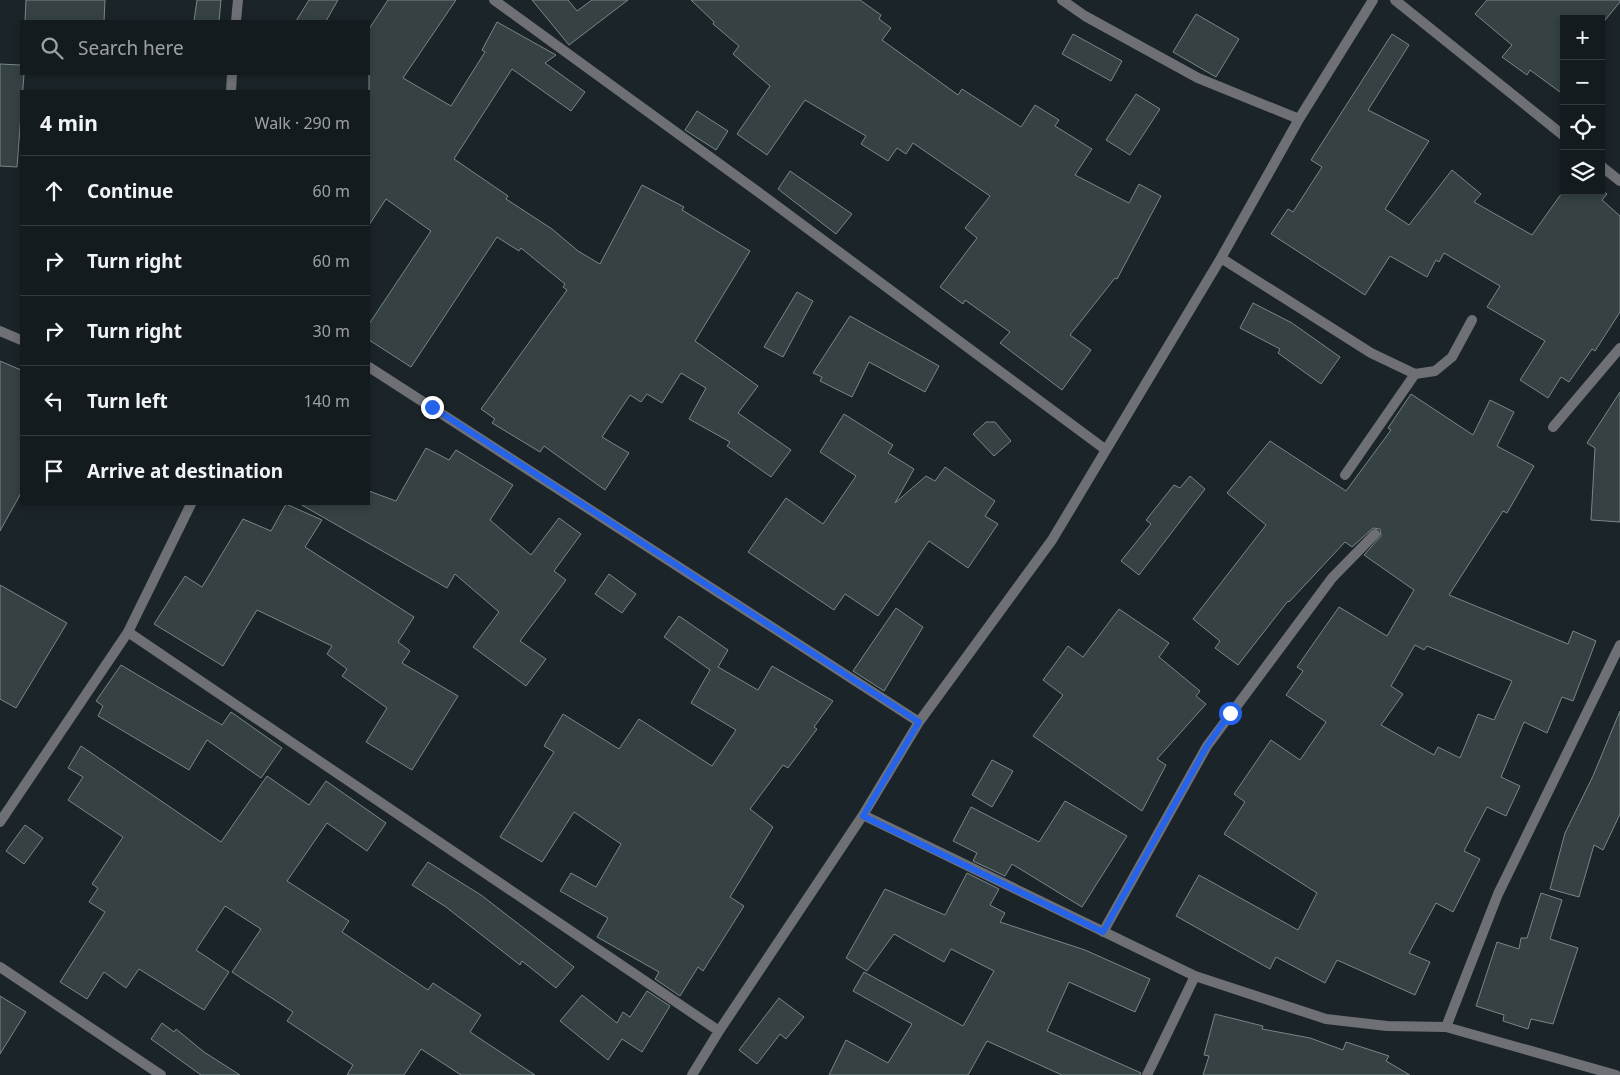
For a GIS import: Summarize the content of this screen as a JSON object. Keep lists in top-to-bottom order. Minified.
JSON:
{"page":{"map_buttons":["+","−"],"search":"Search here","heading":["4 min","Walk · 290 m"],"list":[["Continue","60 m"],["Turn right","60 m"],["Turn right","30 m"],["Turn left","140 m"],"Arrive at destination"]}}
